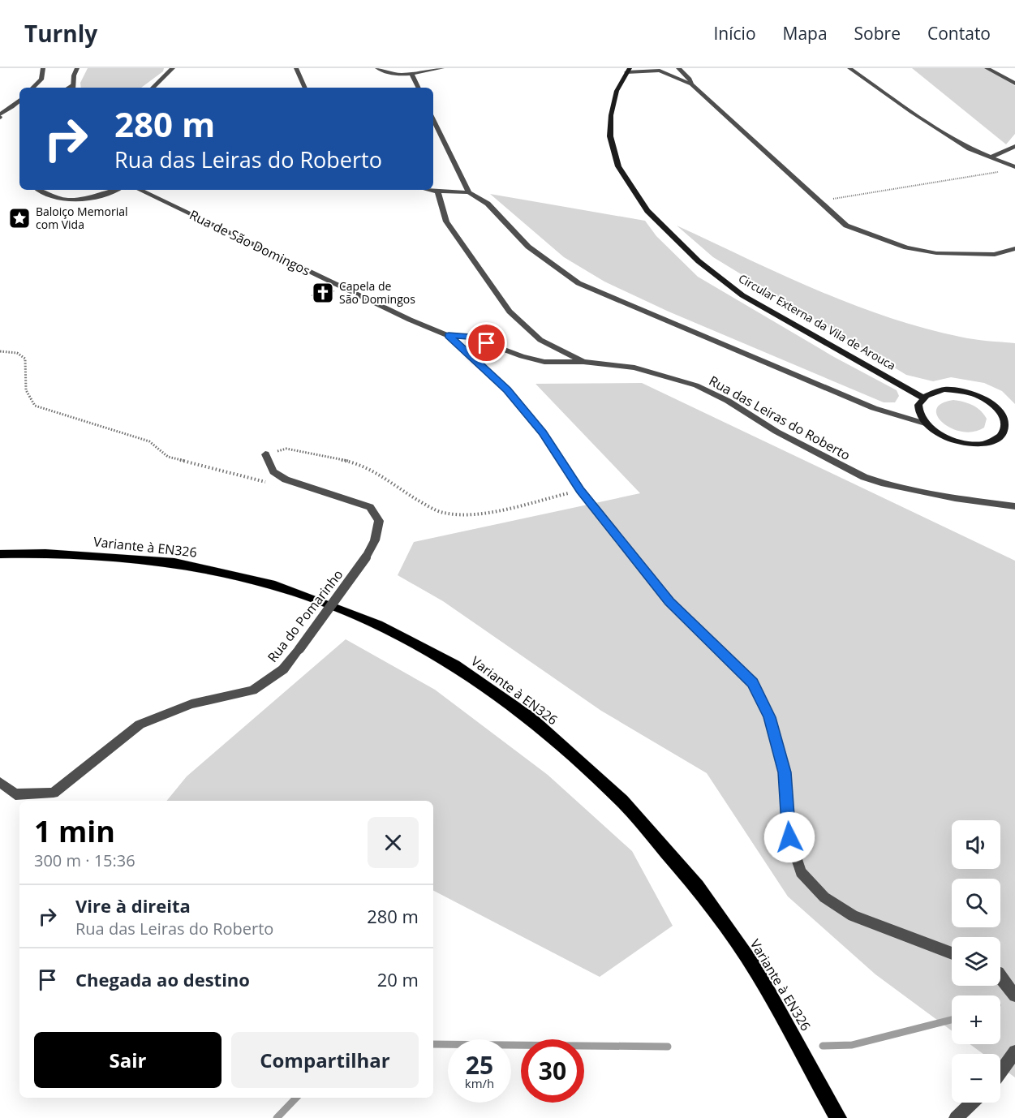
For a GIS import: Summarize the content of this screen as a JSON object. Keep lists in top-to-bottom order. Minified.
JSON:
{"streets":{"main road":["Circular Externa da Vila de Arouca","Variante à EN326"],"street":["Rua de São Domingos","Rua das Leiras do Roberto","Rua do Pomarinho"]},"crossings":[["Rua de São Domingos","Rua das Leiras do Roberto"]],"places":{"place":["Baloiço Memorial com Vida"],"church":["Capela de São Domingos"]},"page":{"header":"Turnly","nav":["Início","Mapa","Sobre","Contato"],"turn":["280 m","Rua das Leiras do Roberto"],"heading":["1 min","300 m · 15:36"],"map_buttons":["+","−"],"list":[{"name":"Vire à direita","note":"Rua das Leiras do Roberto","value":"280 m"},{"name":"Chegada ao destino","value":"20 m"}],"buttons":["Sair","Compartilhar"],"speed":"25 km/h","limit":"30"}}
